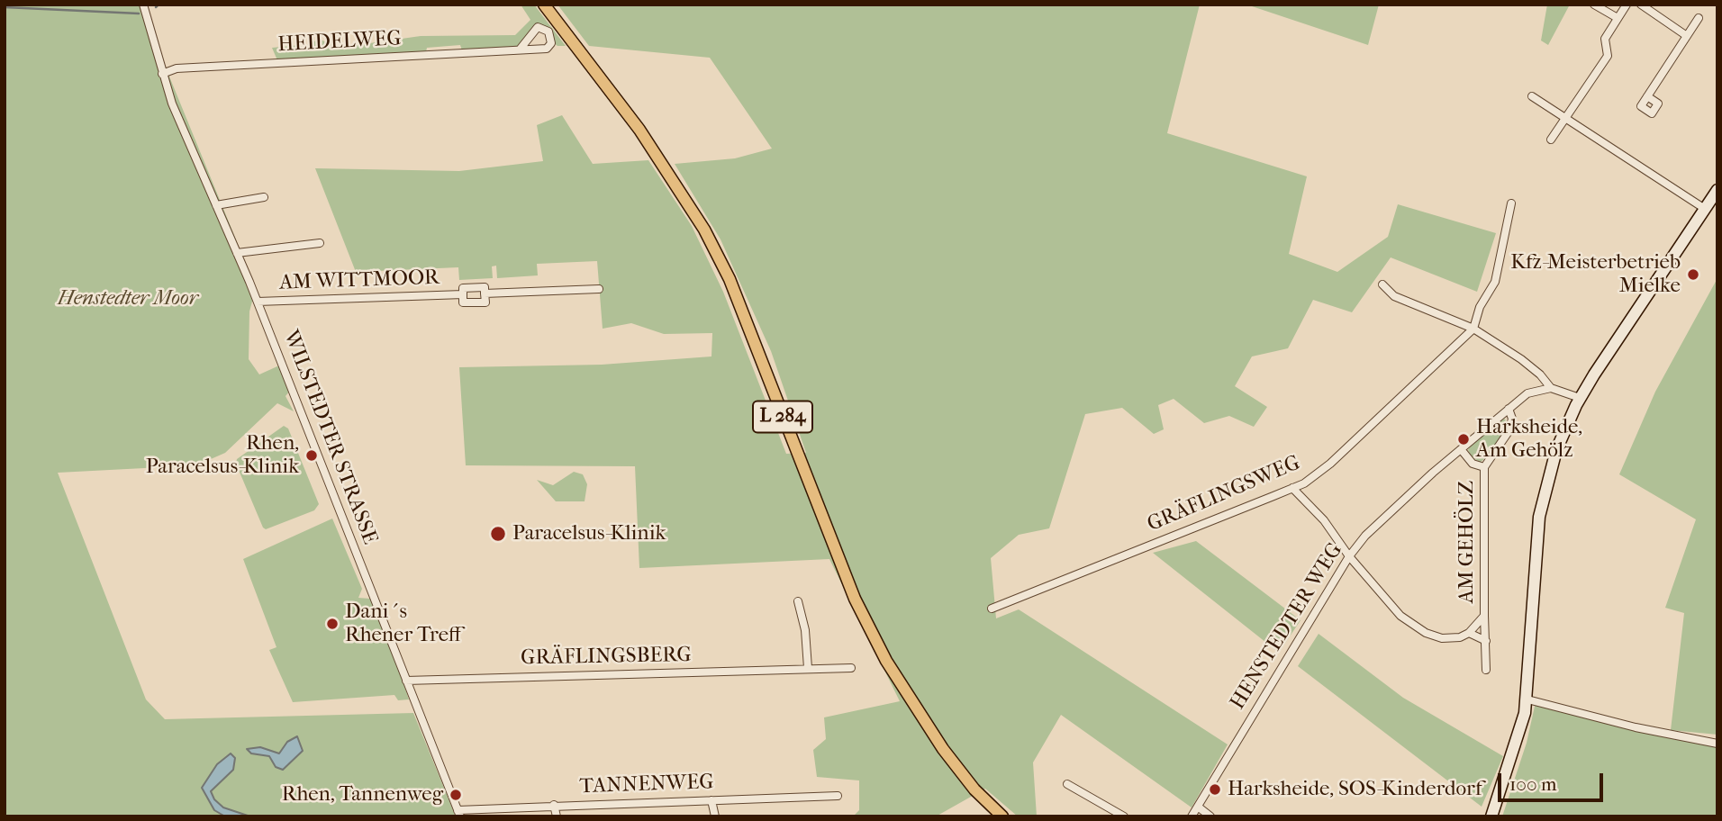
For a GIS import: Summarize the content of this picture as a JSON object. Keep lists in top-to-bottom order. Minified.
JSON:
{"streets":{"main road":["L 284"],"street":["HEIDELWEG","AM WITTMOOR","WILSTEDTER STRASSE","GRÄFLINGSWEG","AM GEHÖLZ","HENSTEDTER WEG","GRÄFLINGSBERG","TANNENWEG"]},"crossings":[["HEIDELWEG","WILSTEDTER STRASSE"],["AM WITTMOOR","WILSTEDTER STRASSE"],["WILSTEDTER STRASSE","GRÄFLINGSBERG"],["WILSTEDTER STRASSE","TANNENWEG"],["GRÄFLINGSWEG","AM GEHÖLZ"],["AM GEHÖLZ","HENSTEDTER WEG"]],"parks":["Henstedter Moor"],"places":["Kfz-Meisterbetrieb Mielke","Harksheide, Am Gehölz","Rhen, Paracelsus-Klinik","Paracelsus-Klinik","Dani´s Rhener Treff","Harksheide, SOS-Kinderdorf","Rhen, Tannenweg"],"scale_bar":"100 m"}
